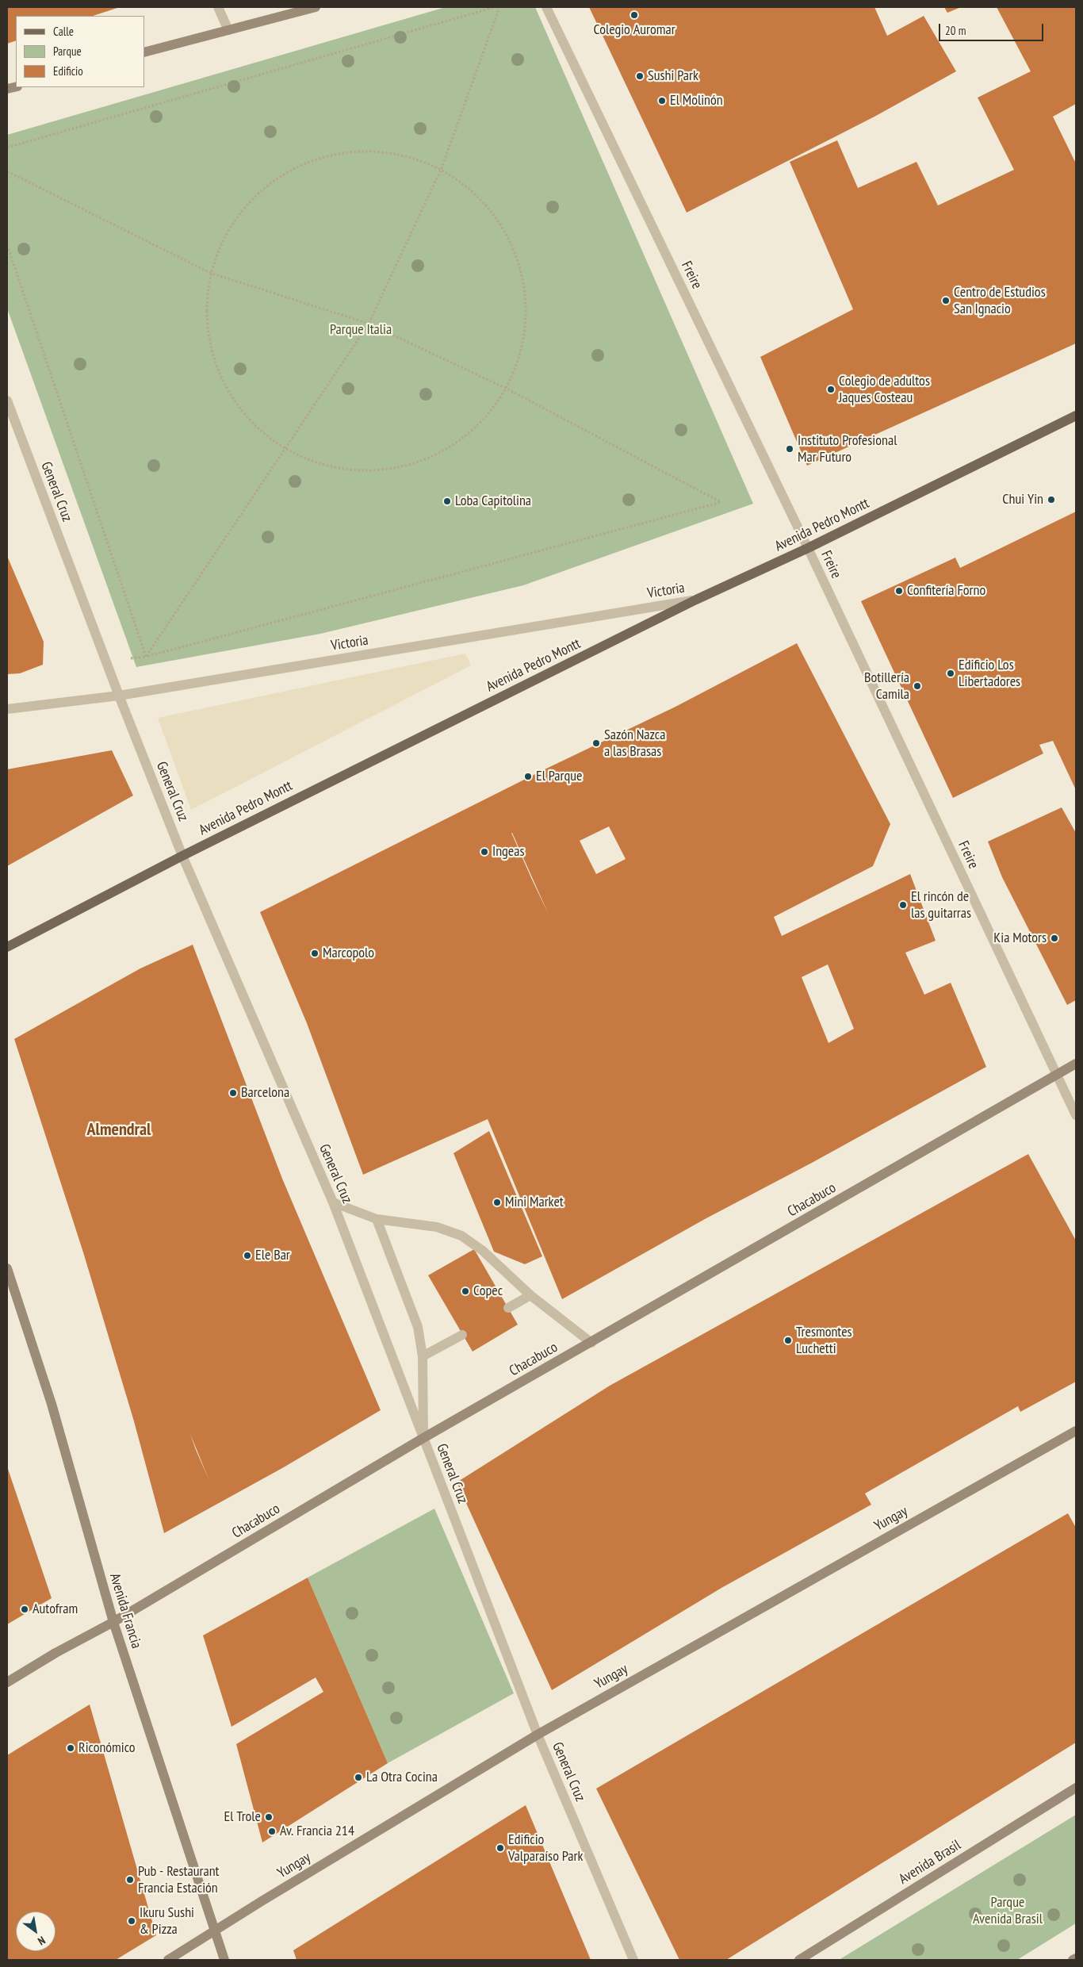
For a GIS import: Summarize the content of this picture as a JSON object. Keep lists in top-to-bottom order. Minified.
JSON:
{"streets":{"main road":["Avenida Pedro Montt"],"street":["Freire","General Cruz","Victoria","Chacabuco","Yungay","Avenida Francia","Avenida Brasil"]},"crossings":[["Freire","Avenida Pedro Montt"],["Freire","Chacabuco"],["General Cruz","Avenida Pedro Montt"],["General Cruz","Victoria"],["General Cruz","Chacabuco"],["General Cruz","Yungay"],["Avenida Pedro Montt","Victoria"],["Chacabuco","Avenida Francia"],["Yungay","Avenida Francia"]],"districts":["Almendral"],"parks":["Parque Italia","Parque Avenida Brasil"],"places":["Colegio Auromar","Sushi Park","El Molinón","Centro de Estudios San Ignacio","Colegio de adultos Jaques Costeau","Instituto Profesional Mar Futuro","Chui Yin","Loba Capitolina","Confitería Forno","Edificio Los Libertadores","Botillería Camila","Sazón Nazca a las Brasas","El Parque","Ingeas","El rincón de las guitarras","Kia Motors","Marcopolo","Barcelona","Mini Market","Ele Bar","Copec","Tresmontes Luchetti","Autofram","Riconómico","La Otra Cocina","El Trole","Av. Francia 214","Edificio Valparaíso Park","Pub - Restaurant Francia Estación","Ikuru Sushi & Pizza"],"legend":["Calle","Parque","Edificio"],"scale_bar":"20 m","north":"bottom right"}
